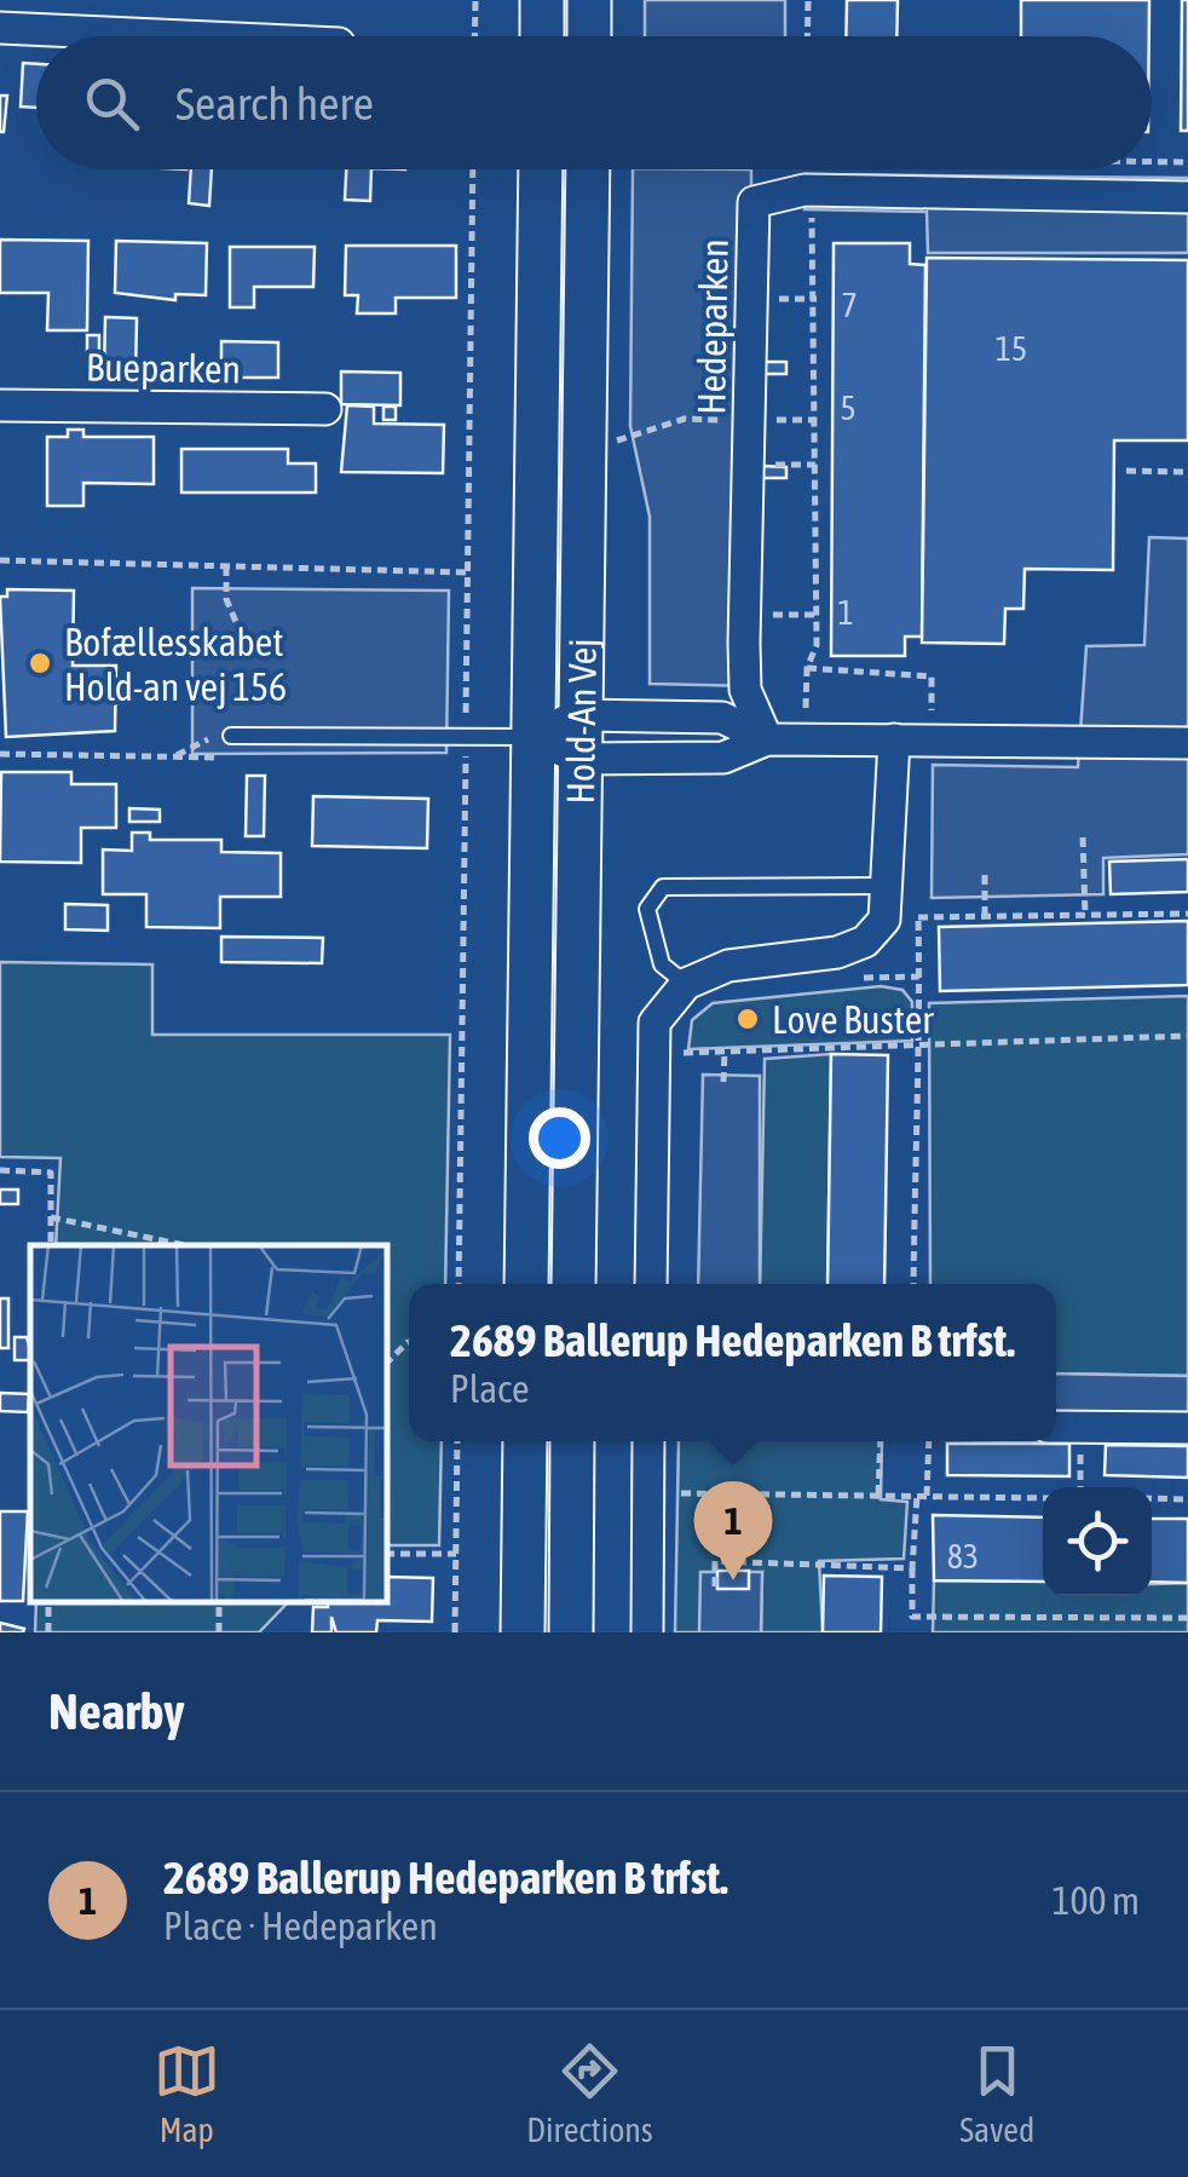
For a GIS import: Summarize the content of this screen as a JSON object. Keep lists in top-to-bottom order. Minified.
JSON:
{"streets":{"street":["Hedeparken","Bueparken","Hold-An Vej"]},"places":["Bofællesskabet Hold-an vej 156","Love Buster"],"house_numbers":["7","15","5","1","83"],"page":{"search":"Search here","popup":["2689 Ballerup Hedeparken B trfst.","Place"],"pins":"1","heading":"Nearby","list":[{"mark":"1","name":"2689 Ballerup Hedeparken B trfst.","note":"Place · Hedeparken","value":"100 m"}],"nav":["Map","Directions","Saved"]}}
